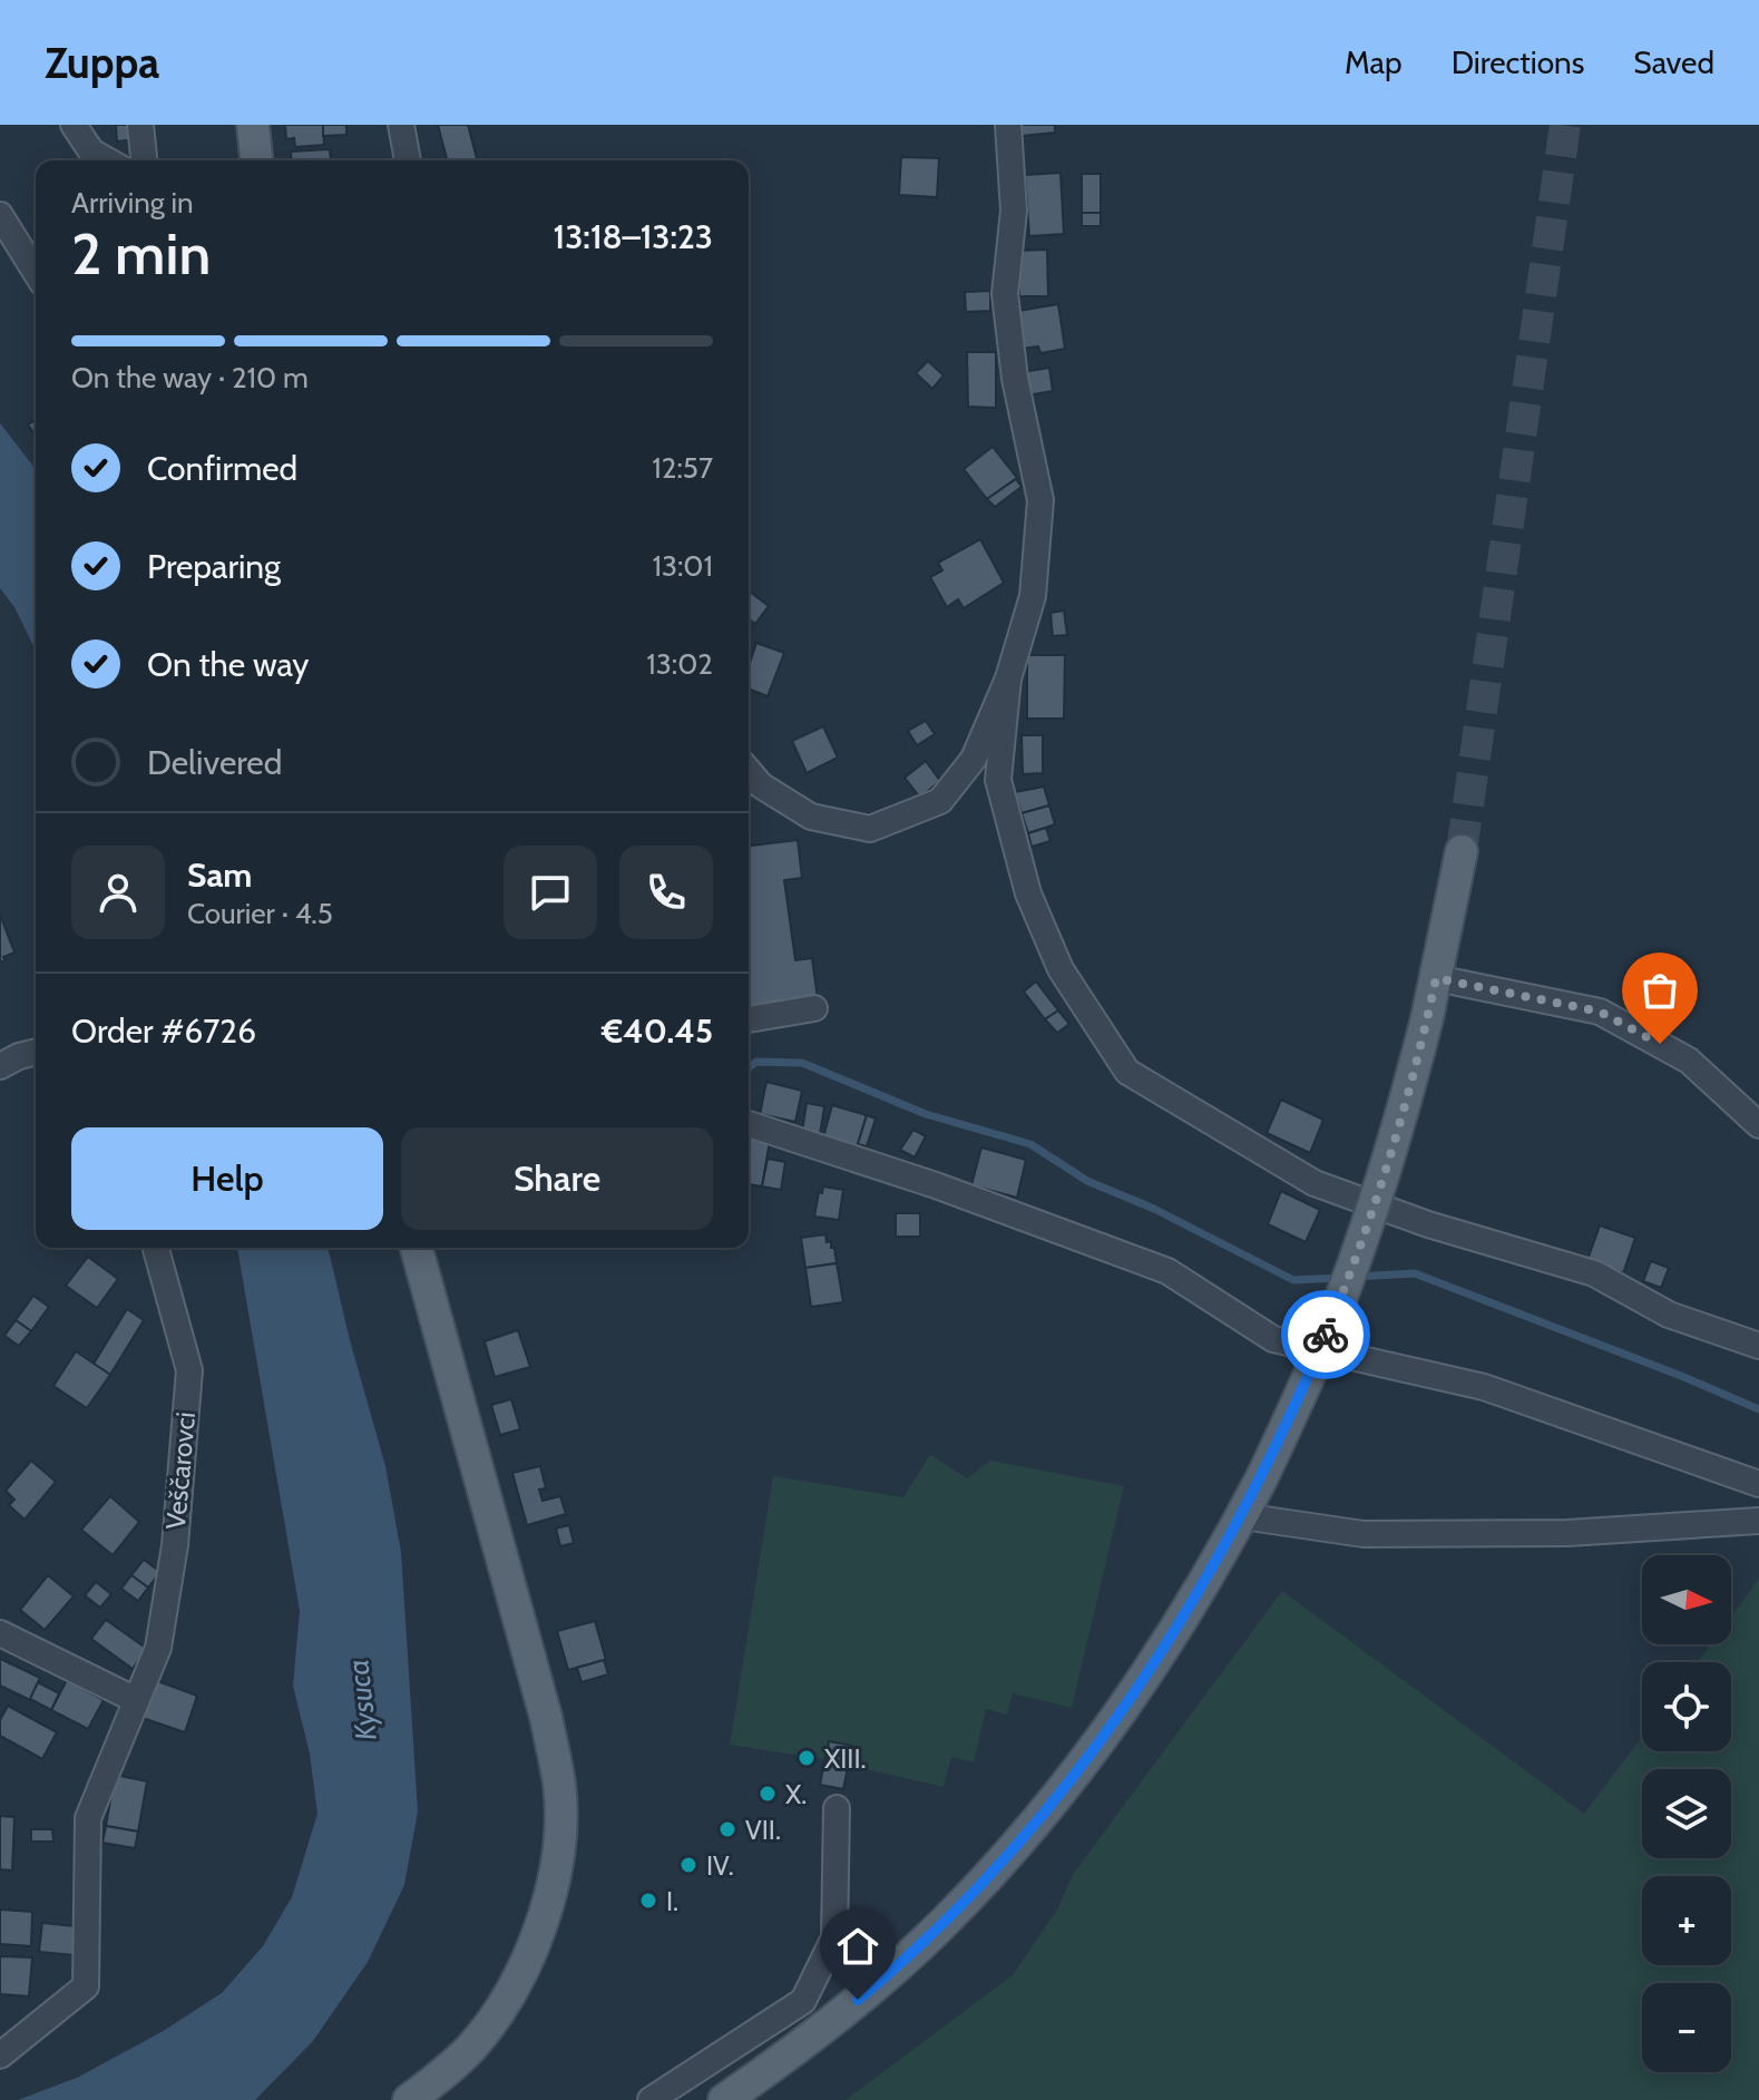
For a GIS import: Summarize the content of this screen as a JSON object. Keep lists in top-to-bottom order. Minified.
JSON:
{"streets":{"street":["Veščarovci"]},"water":["Kysuca"],"places":["XIII.","X.","VII.","IV.","I."],"north":"right","page":{"header":"Zuppa","nav":["Map","Directions","Saved"],"heading":["2 min","Arriving in","13:18–13:23"],"panel":["Sam","Courier · 4.5","Order #6726","€40.45"],"bar":"On the way · 210 m","list":[["Confirmed","12:57"],["Preparing","13:01"],["On the way","13:02"],"Delivered"],"buttons":["Help","Share"],"map_buttons":["+","−"]}}
